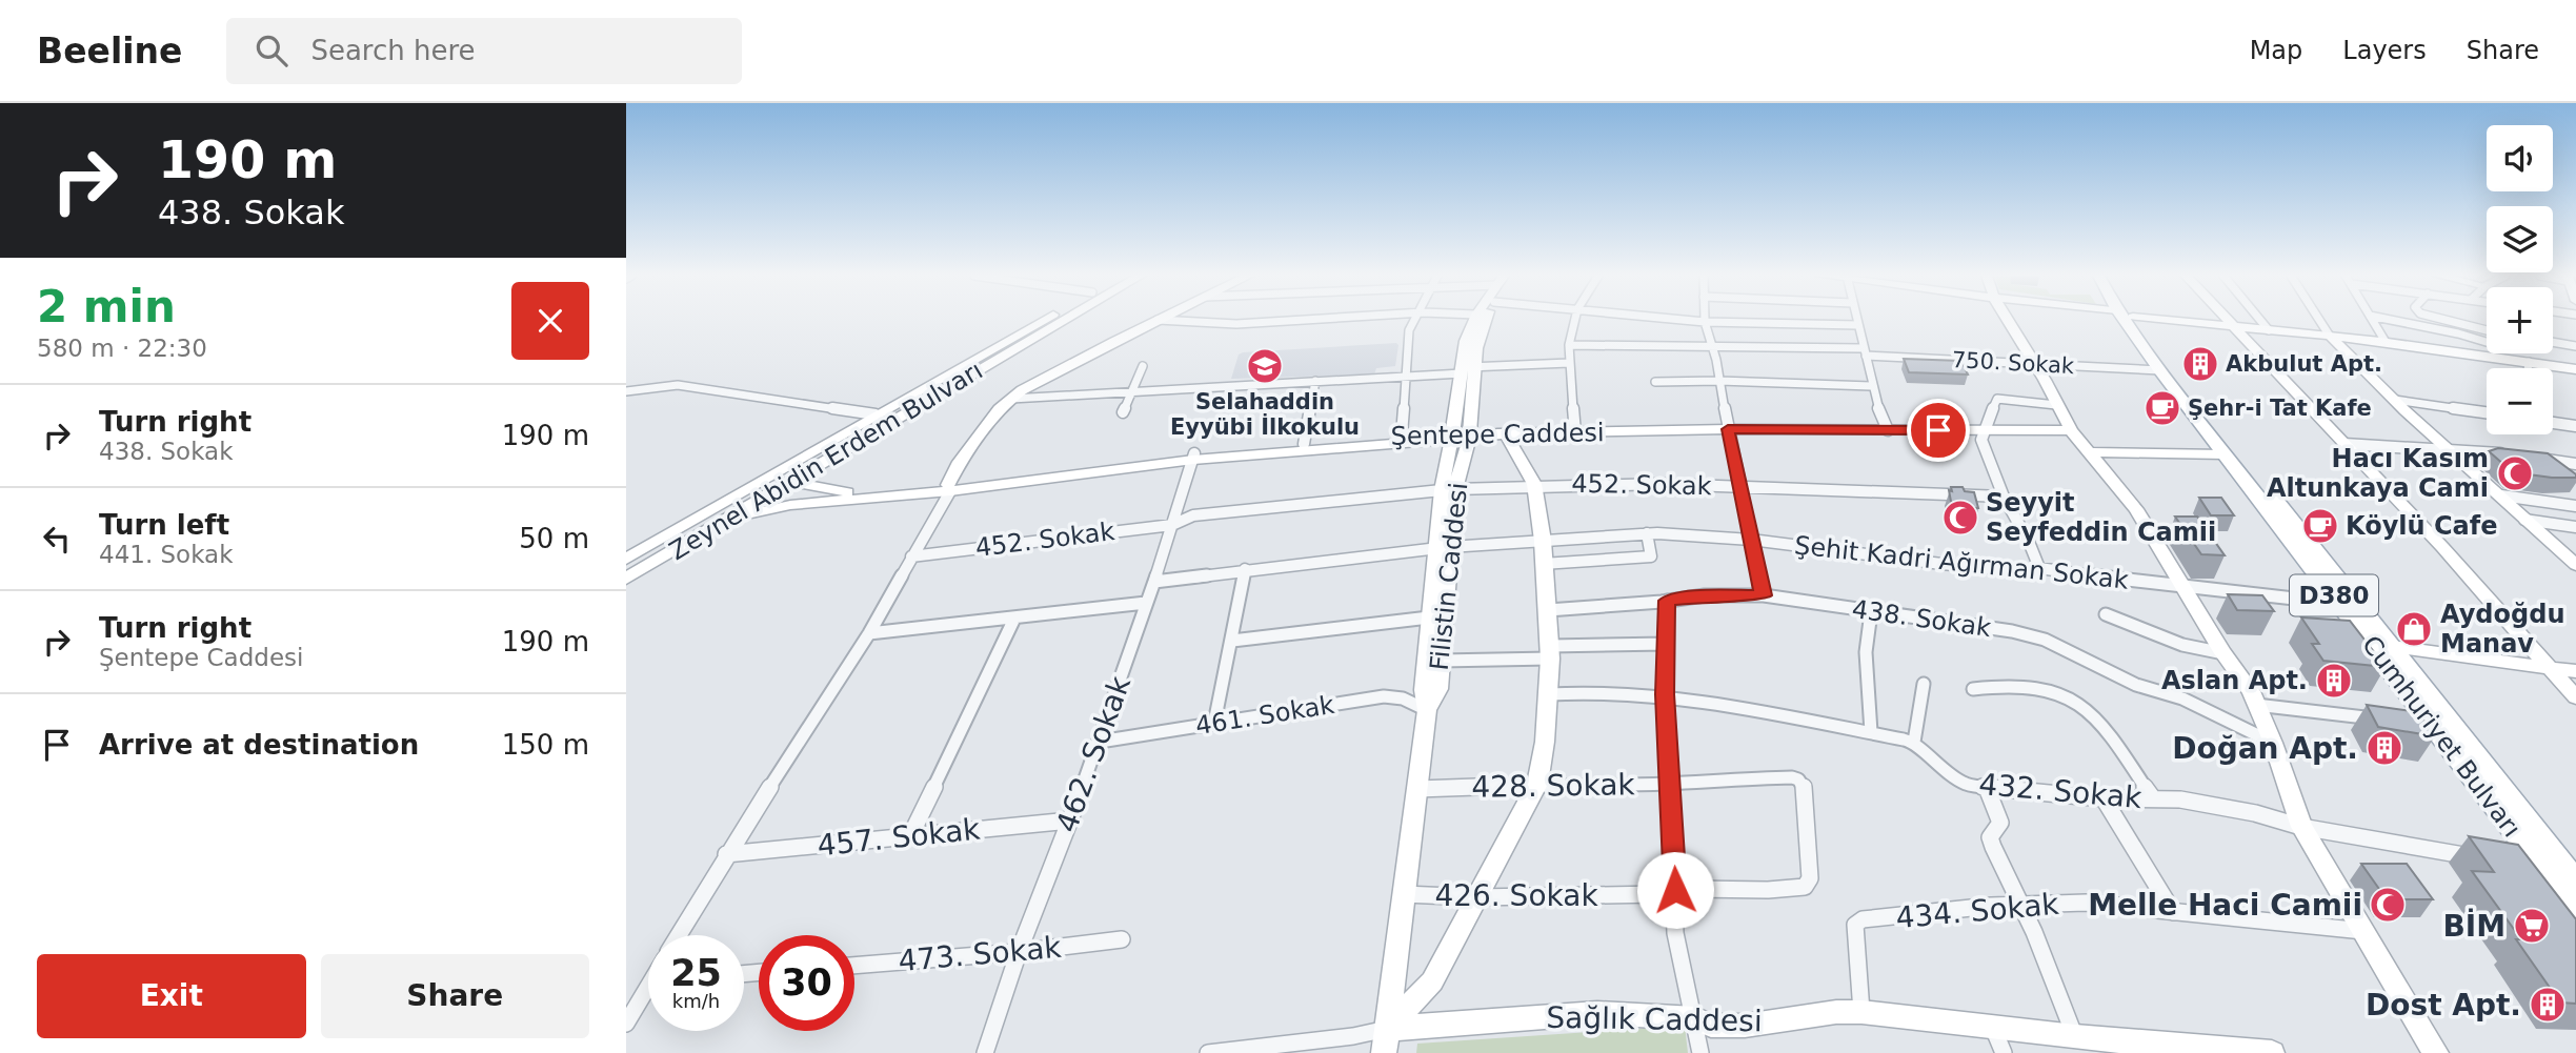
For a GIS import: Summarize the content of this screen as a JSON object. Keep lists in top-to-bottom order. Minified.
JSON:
{"streets":{"main road":["D380","Cumhuriyet Bulvarı"],"street":["750. Sokak","Şentepe Caddesi","Zeynel Abidin Erdem Bulvarı","452. Sokak","Şehit Kadri Ağırman Sokak","Filistin Caddesi","438. Sokak","461. Sokak","462. Sokak","428. Sokak","432. Sokak","457. Sokak","426. Sokak","434. Sokak","473. Sokak","Sağlık Caddesi"]},"crossings":[["750. Sokak","Cumhuriyet Bulvarı"],["Şentepe Caddesi","Filistin Caddesi"],["Şentepe Caddesi","462. Sokak"],["452. Sokak","Filistin Caddesi"],["452. Sokak","462. Sokak"],["Şehit Kadri Ağırman Sokak","Filistin Caddesi"],["Şehit Kadri Ağırman Sokak","Cumhuriyet Bulvarı"],["Şehit Kadri Ağırman Sokak","462. Sokak"],["Filistin Caddesi","461. Sokak"],["Filistin Caddesi","428. Sokak"],["Filistin Caddesi","426. Sokak"],["Filistin Caddesi","Sağlık Caddesi"],["461. Sokak","462. Sokak"],["462. Sokak","457. Sokak"],["462. Sokak","473. Sokak"],["428. Sokak","426. Sokak"],["434. Sokak","Sağlık Caddesi"]],"places":{"building":["Akbulut Apt.","Aslan Apt.","Doğan Apt.","Dost Apt."],"school or university":["Selahaddin Eyyübi İlkokulu"],"cafe":["Şehr-i Tat Kafe","Köylü Cafe"],"mosque":["Hacı Kasım Altunkaya Cami","Seyyit Seyfeddin Camii","Melle Haci Camii"],"shop":["Aydoğdu Manav"],"supermarket":["BİM"]},"page":{"header":"Beeline","search":"Search here","nav":["Map","Layers","Share"],"turn":["190 m","438. Sokak"],"map_buttons":["+","−"],"heading":["2 min","580 m · 22:30"],"list":[{"name":"Turn right","note":"438. Sokak","value":"190 m"},{"name":"Turn left","note":"441. Sokak","value":"50 m"},{"name":"Turn right","note":"Şentepe Caddesi","value":"190 m"},{"name":"Arrive at destination","value":"150 m"}],"speed":"25 km/h","limit":"30","buttons":["Exit","Share"]}}
